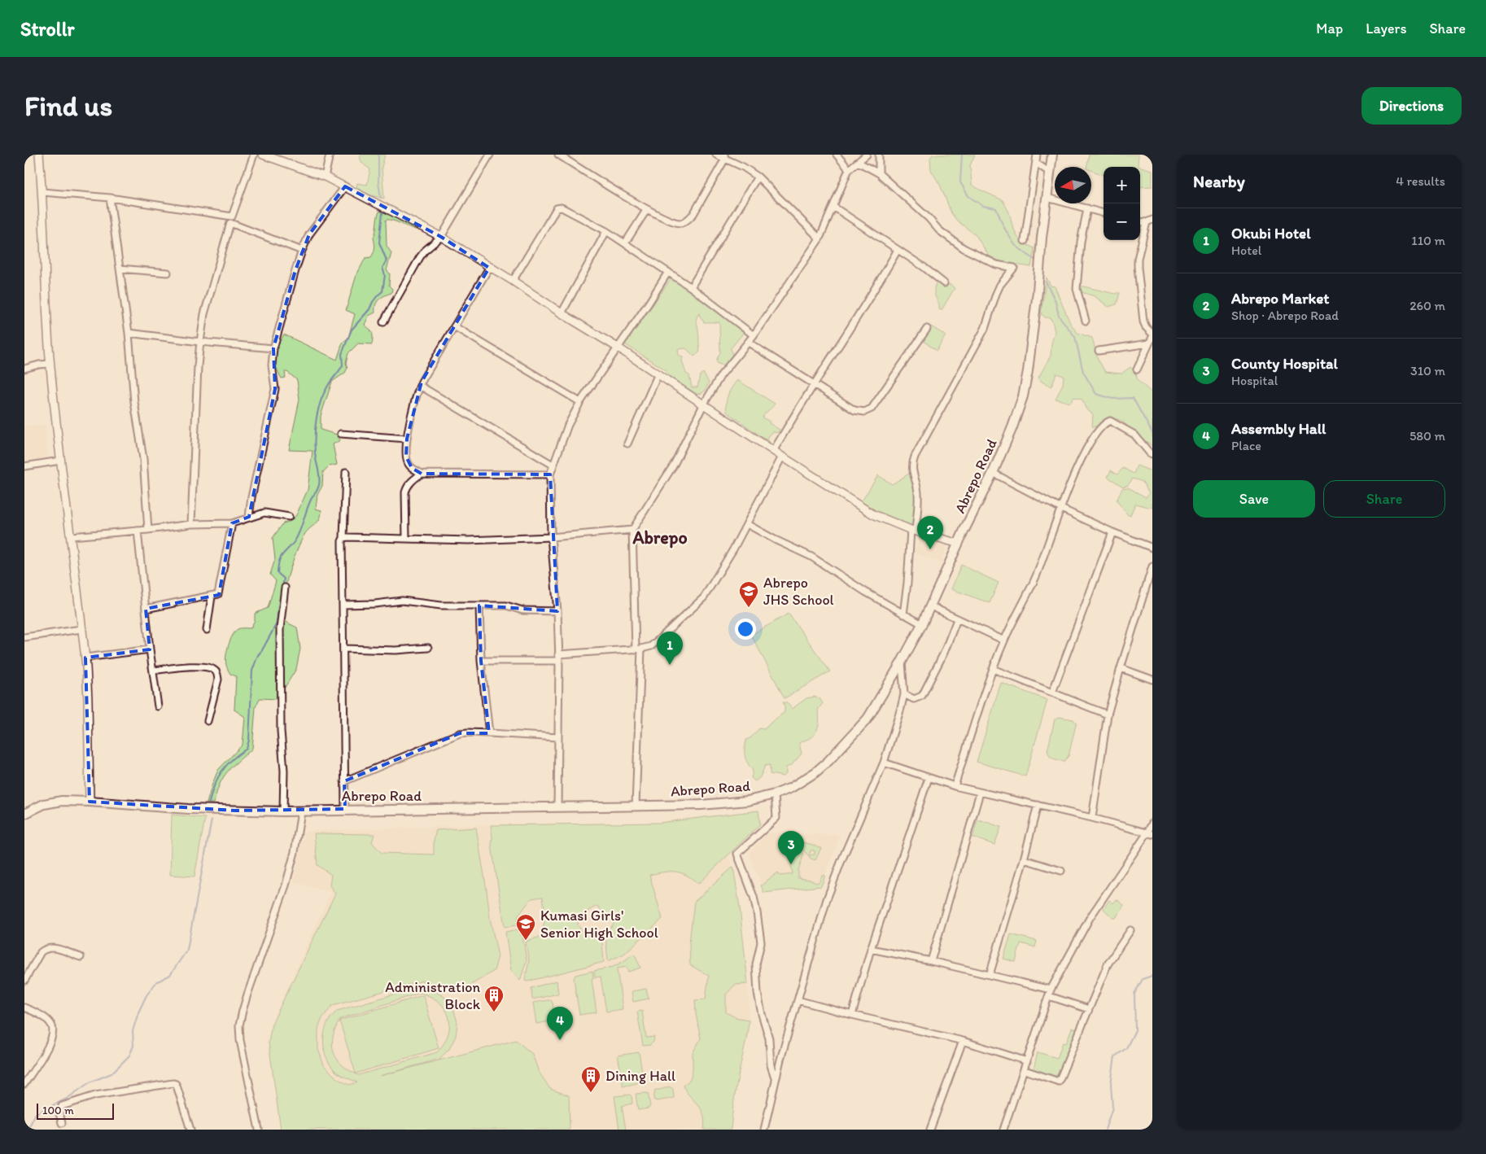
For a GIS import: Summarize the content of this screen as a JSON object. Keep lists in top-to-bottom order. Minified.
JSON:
{"streets":{"main road":["Abrepo Road"]},"districts":["Abrepo"],"places":{"school or university":["Abrepo JHS School","Kumasi Girls' Senior High School"],"building":["Administration Block","Dining Hall"]},"scale_bar":"100 m","north":"left","page":{"header":"Strollr","nav":["Map","Layers","Share"],"buttons":["Directions",["Save","Share"]],"title":"Find us","heading":["Nearby","4 results"],"map_buttons":["+","−"],"list":[{"mark":"1","name":"Okubi Hotel","note":"Hotel","value":"110 m"},{"mark":"2","name":"Abrepo Market","note":"Shop · Abrepo Road","value":"260 m"},{"mark":"3","name":"County Hospital","note":"Hospital","value":"310 m"},{"mark":"4","name":"Assembly Hall","note":"Place","value":"580 m"}],"pins":["2","1","3","4"],"scale":"100 m"}}
